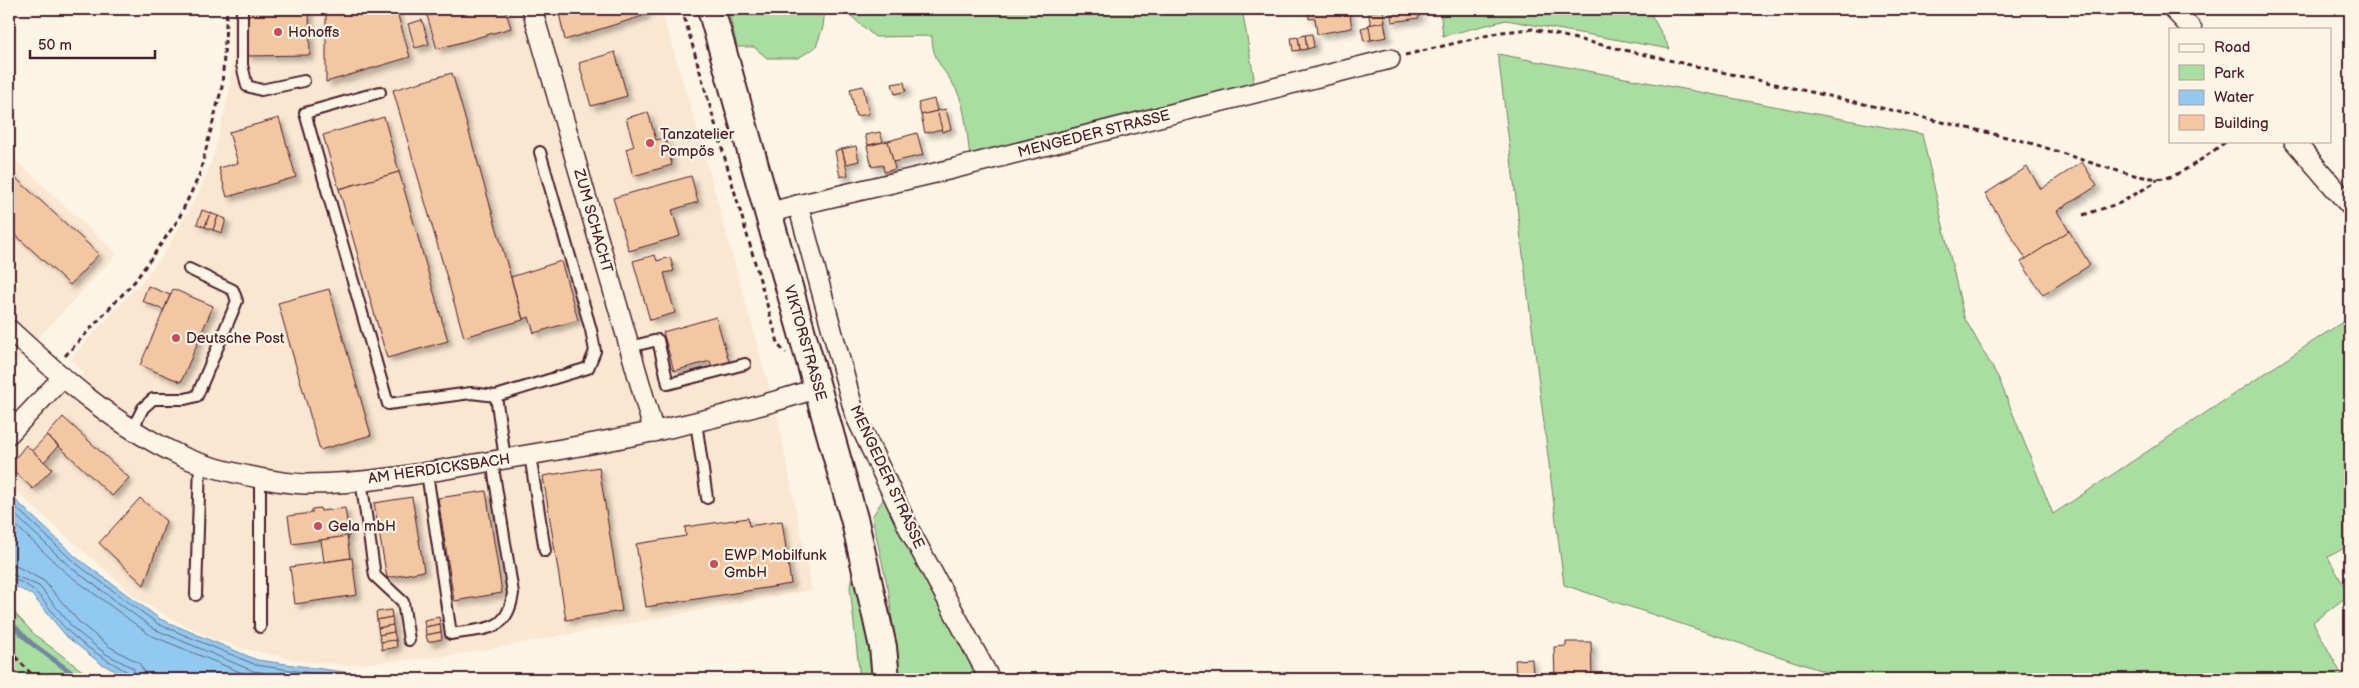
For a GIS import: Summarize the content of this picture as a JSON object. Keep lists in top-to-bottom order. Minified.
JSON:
{"streets":{"main road":["VIKTORSTRASSE"],"street":["MENGEDER STRASSE","ZUM SCHACHT","AM HERDICKSBACH"]},"crossings":[["MENGEDER STRASSE","VIKTORSTRASSE"],["ZUM SCHACHT","AM HERDICKSBACH"],["VIKTORSTRASSE","AM HERDICKSBACH"]],"places":["Hohoffs","Tanzatelier Pompös","Deutsche Post","Gela mbH","EWP Mobilfunk GmbH"],"legend":["Road","Park","Water","Building"],"scale_bar":"50 m"}
